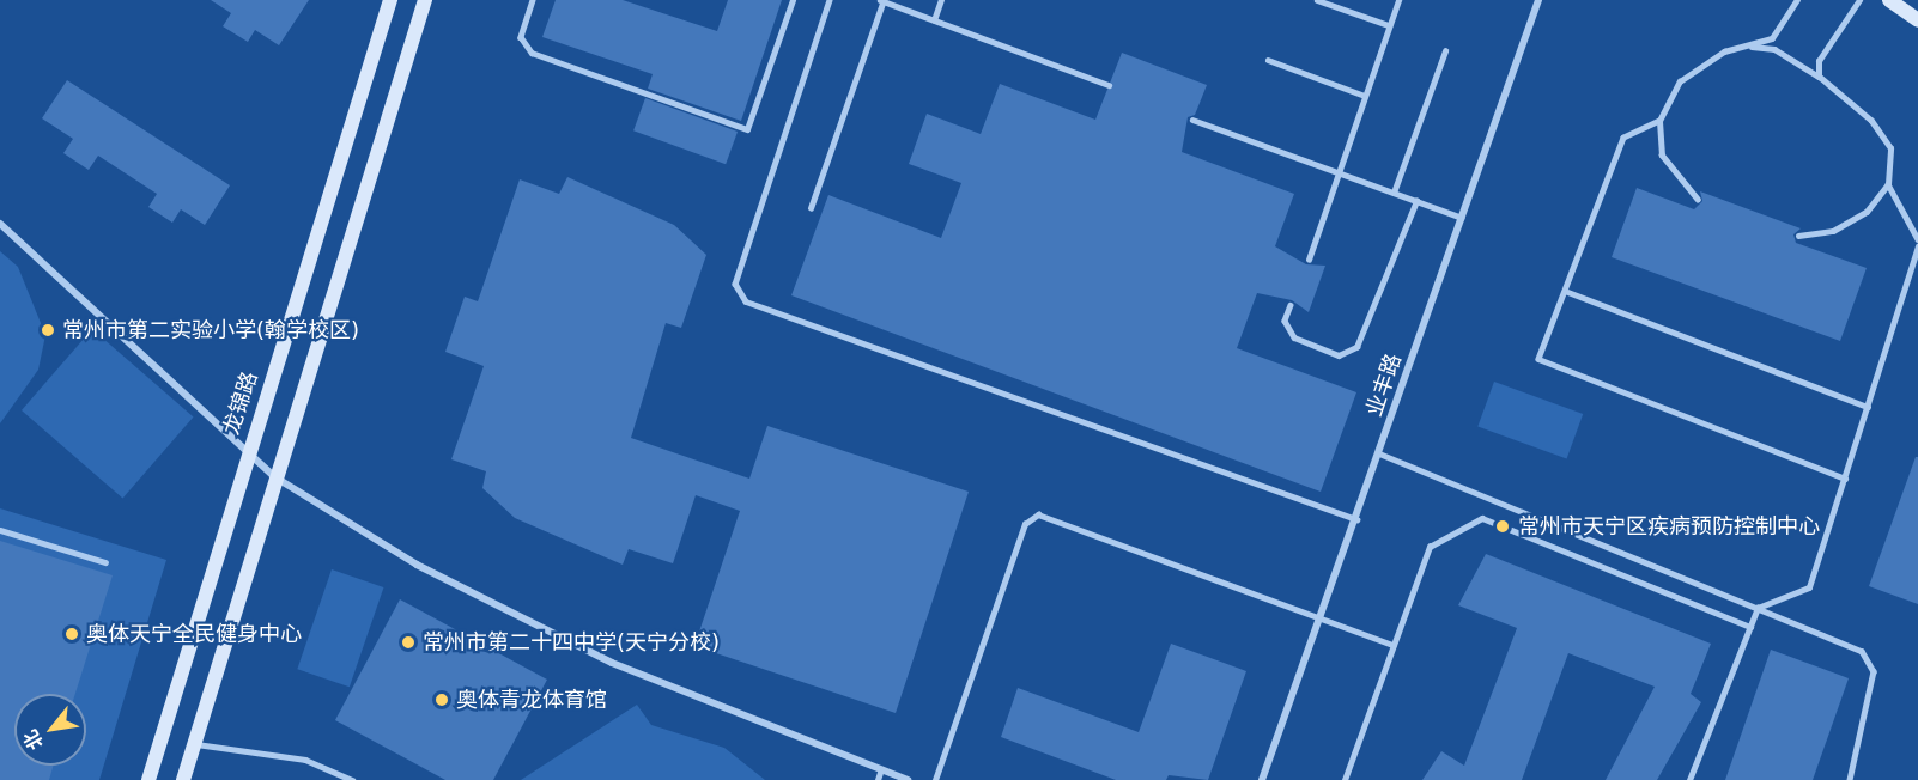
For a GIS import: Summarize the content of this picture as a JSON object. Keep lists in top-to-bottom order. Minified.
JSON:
{"streets":{"main road":["龙锦路"],"street":["业丰路"]},"places":["常州市第二实验小学(翰学校区)","常州市天宁区疾病预防控制中心","奥体天宁全民健身中心","常州市第二十四中学(天宁分校)","奥体青龙体育馆"],"north":"bottom left"}
